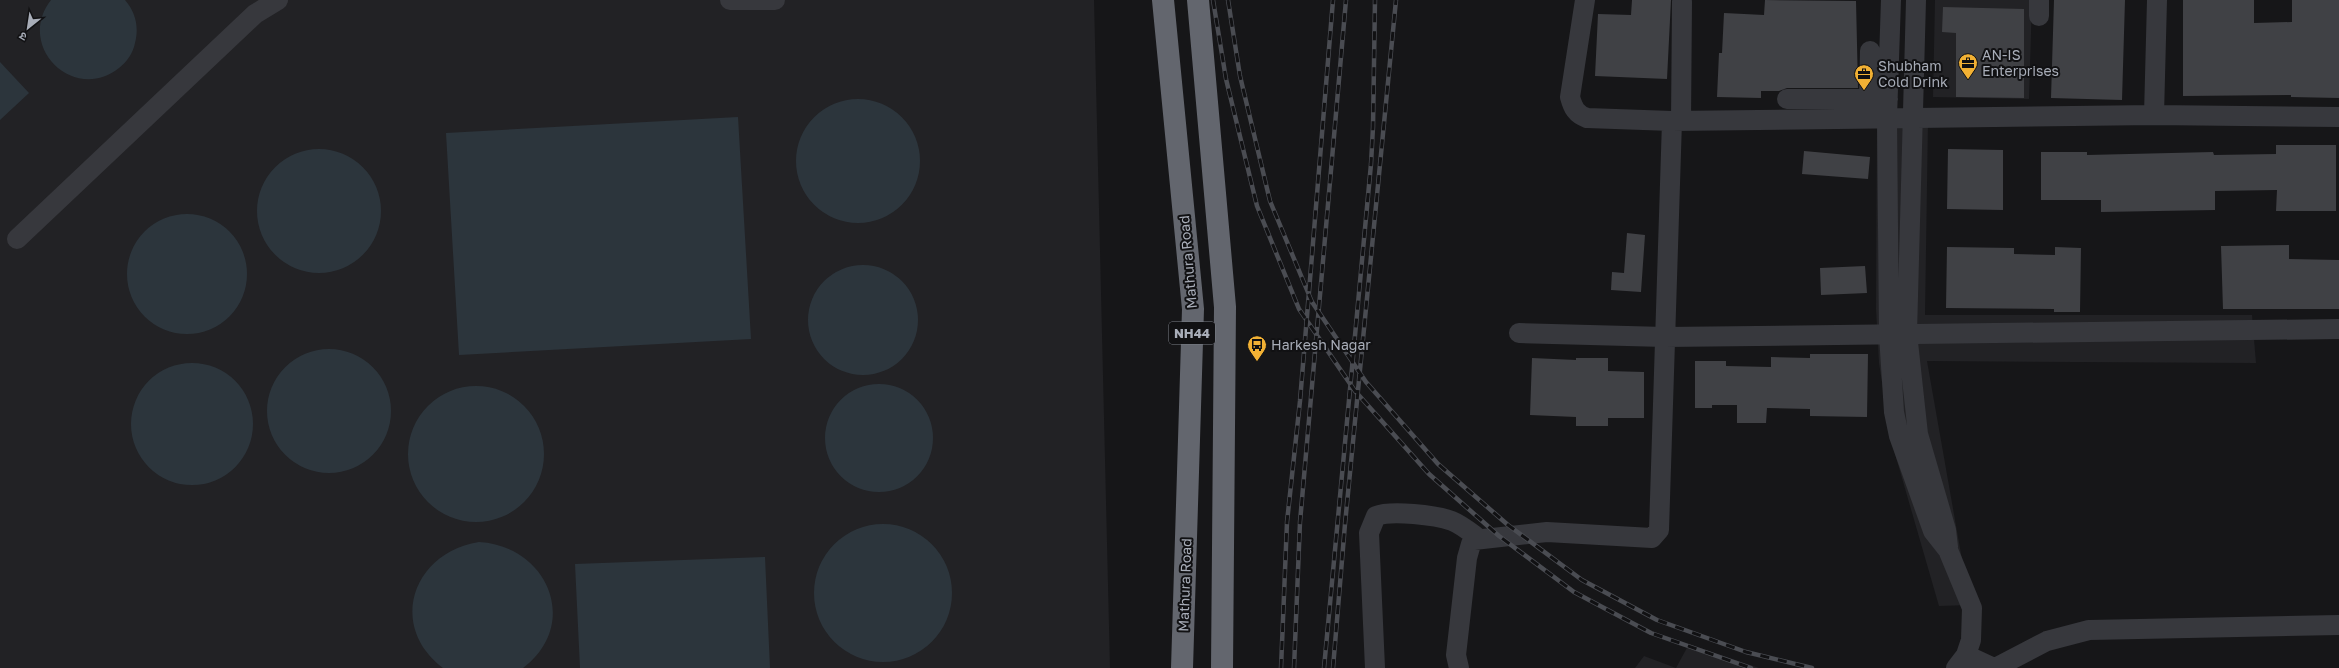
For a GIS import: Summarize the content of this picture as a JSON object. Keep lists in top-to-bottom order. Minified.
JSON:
{"streets":{"highway":["Mathura Road","NH44"]},"places":{"office":["AN-IS Enterprises","Shubham Cold Drink"],"bus stop":["Harkesh Nagar"]},"north":"bottom left"}
